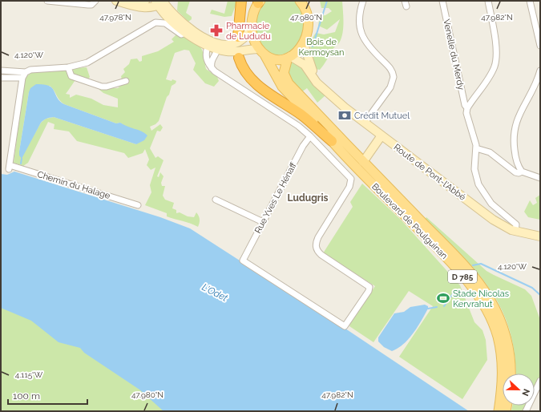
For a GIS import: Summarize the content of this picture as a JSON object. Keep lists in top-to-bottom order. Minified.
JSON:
{"streets":{"highway":["D 785"],"main road":["Route de Pont-l'Abbé","Boulevard de Poulguinan"],"street":["Venelle du Merdy","Chemin du Halage","Rue Yves Le Hénaff"]},"crossings":[["Route de Pont-l'Abbé","Boulevard de Poulguinan"],["Boulevard de Poulguinan","D 785"]],"districts":["Ludugris"],"water":["L'Odet"],"parks":["Bois de Kermoysan"],"places":{"pharmacy":["Pharmacie de Lududu"],"bank":["Crédit Mutuel"],"sports":["Stade Nicolas Kervrahut"]},"scale_bar":"100 m","north":"right","coordinates":["47.978°N","47.980°N","47.982°N","4.120°W","4.115°W"]}
